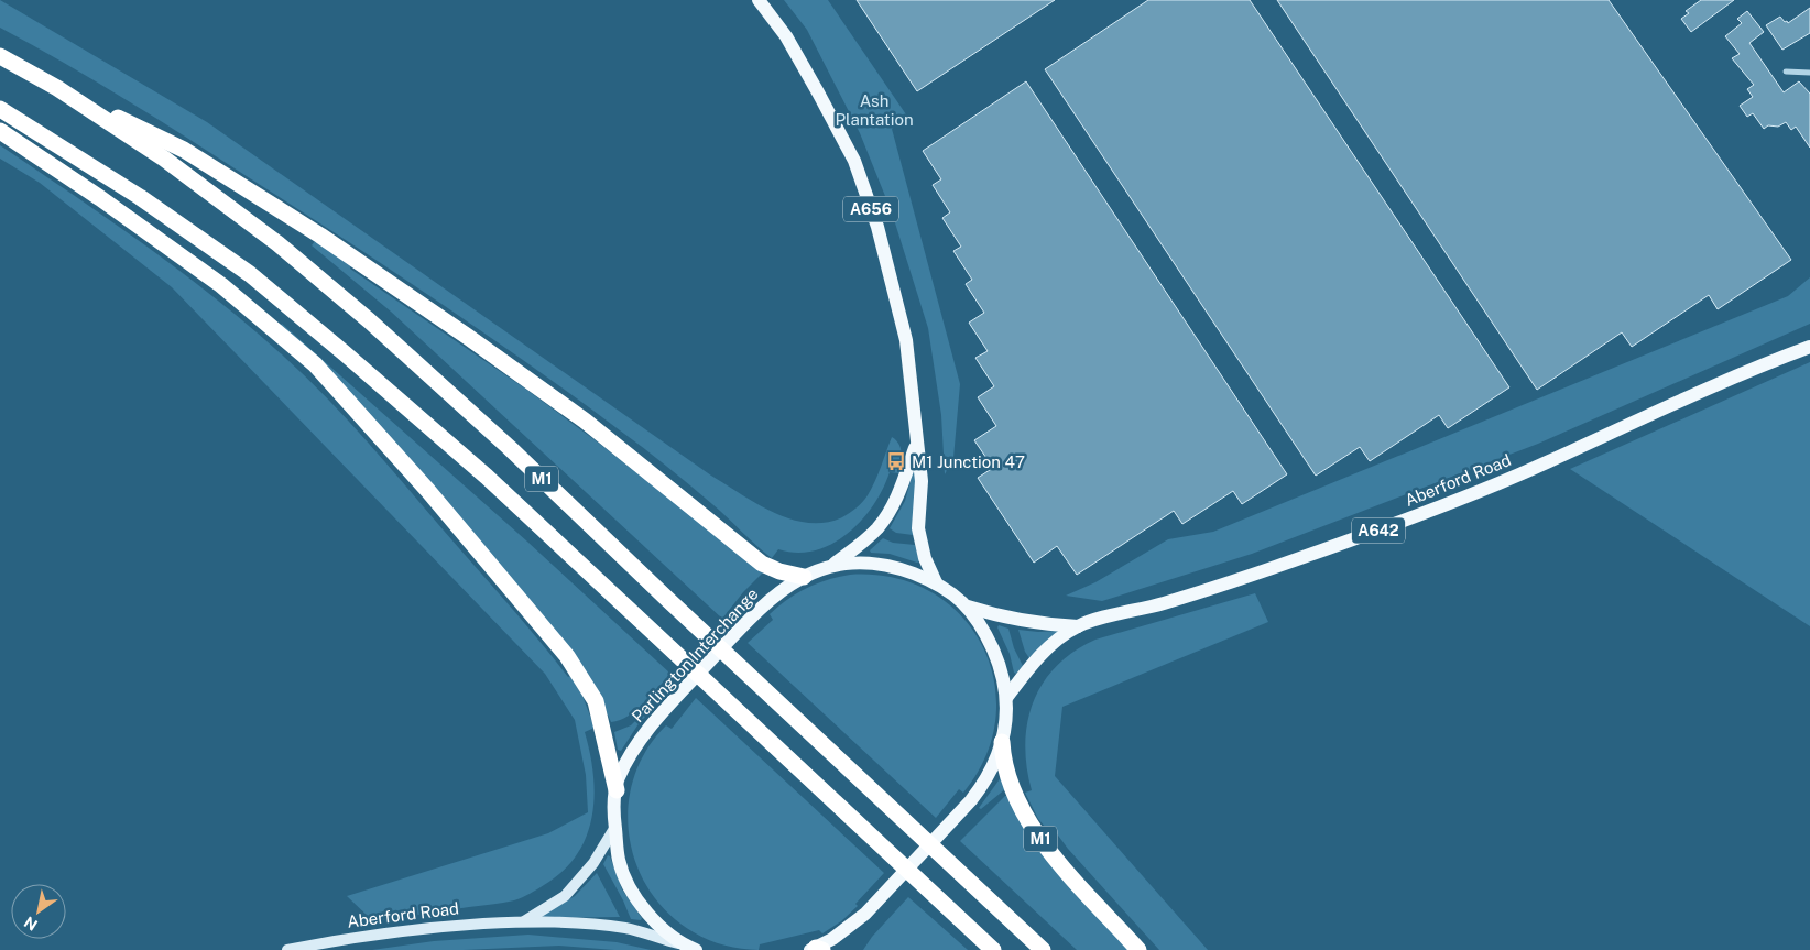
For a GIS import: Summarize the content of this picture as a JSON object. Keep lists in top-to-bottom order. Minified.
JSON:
{"streets":{"highway":["M1"],"main road":["A656","Aberford Road","A642","Parlington Interchange"]},"crossings":[["A656","Parlington Interchange"],["M1","Parlington Interchange"],["Aberford Road","Parlington Interchange"]],"parks":["Ash Plantation"],"places":{"bus stop":["M1 Junction 47"]},"north":"bottom left"}
